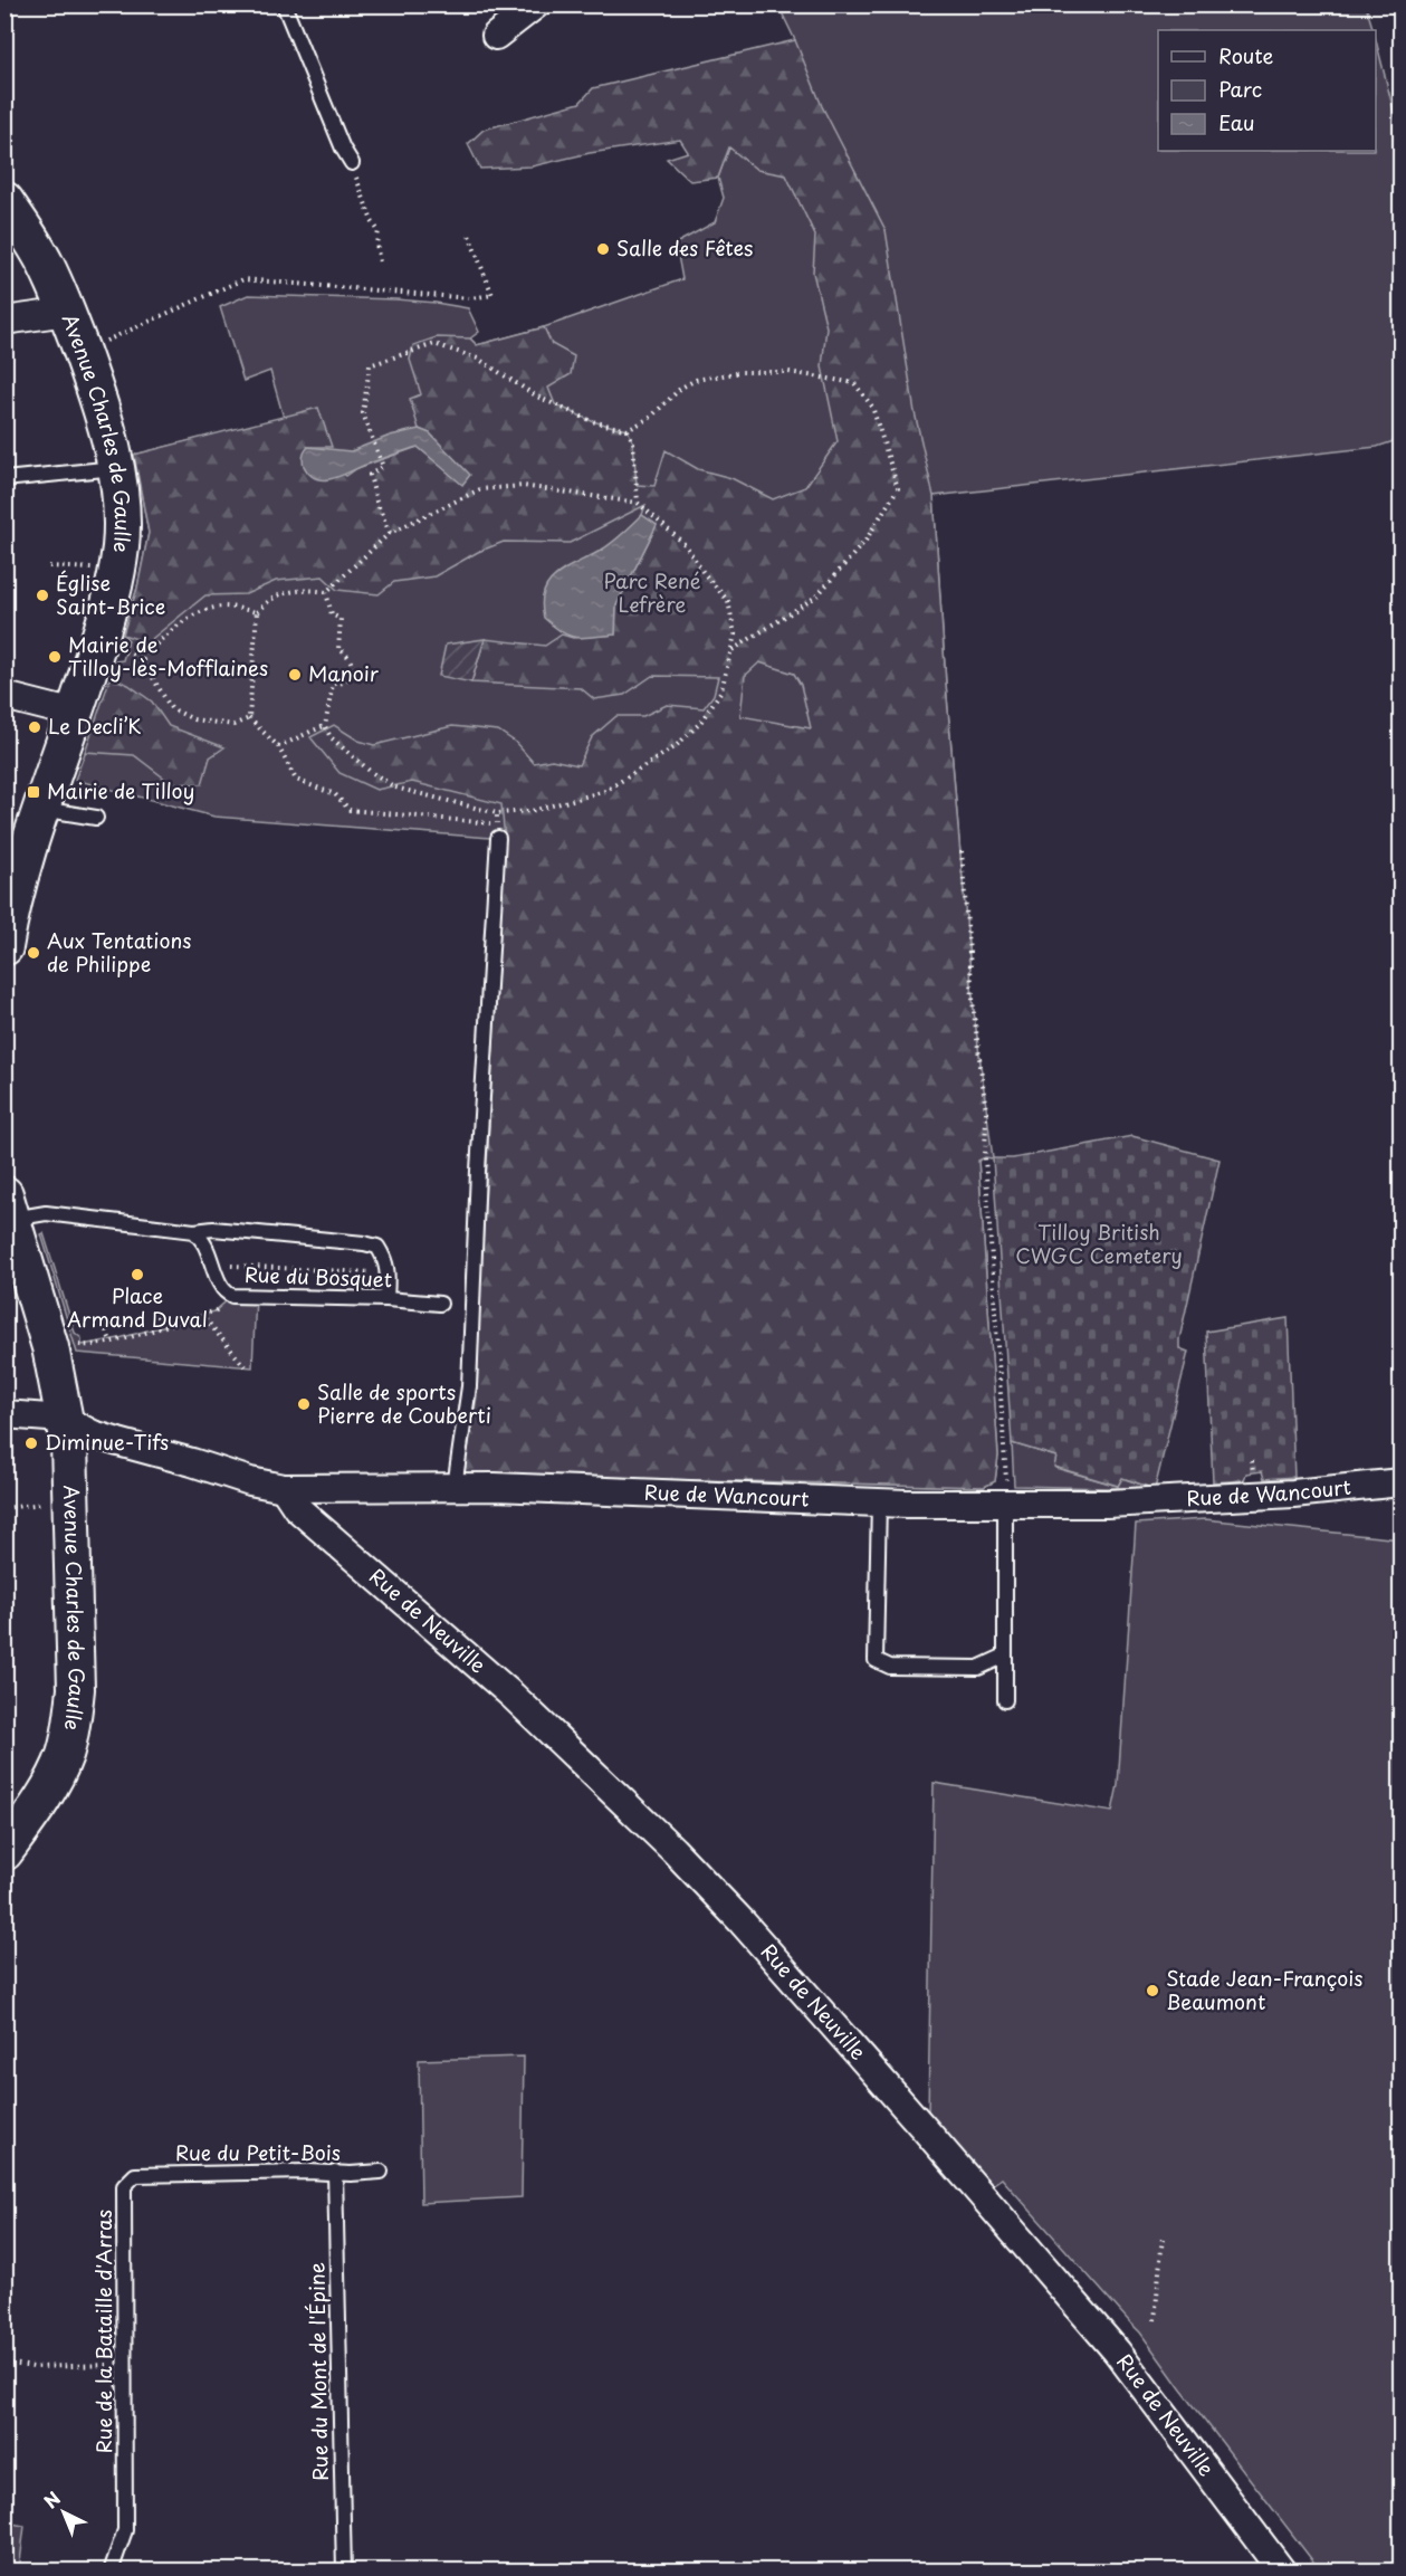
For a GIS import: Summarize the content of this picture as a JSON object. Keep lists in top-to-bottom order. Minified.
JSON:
{"streets":{"street":["Avenue Charles de Gaulle","Rue de Wancourt","Rue de Neuville"],"lane":["Rue du Bosquet","Rue du Petit-Bois","Rue de la Bataille d'Arras","Rue du Mont de l'Épine"]},"crossings":[["Avenue Charles de Gaulle","Rue de Wancourt"],["Rue de Wancourt","Rue de Neuville"],["Rue du Petit-Bois","Rue de la Bataille d'Arras"],["Rue du Petit-Bois","Rue du Mont de l'Épine"]],"parks":["Parc René Lefrère","Tilloy British CWGC Cemetery"],"places":{"other":["Salle des Fêtes","Église Saint-Brice","Mairie de Tilloy-lès-Mofflaines","Manoir","Le Decli’K","Aux Tentations de Philippe","Place Armand Duval","Salle de sports Pierre de Couberti","Diminue-Tifs","Stade Jean-François Beaumont"],"transit":["Mairie de Tilloy"]},"legend":["Route","Parc","Eau"],"north":"top left"}
